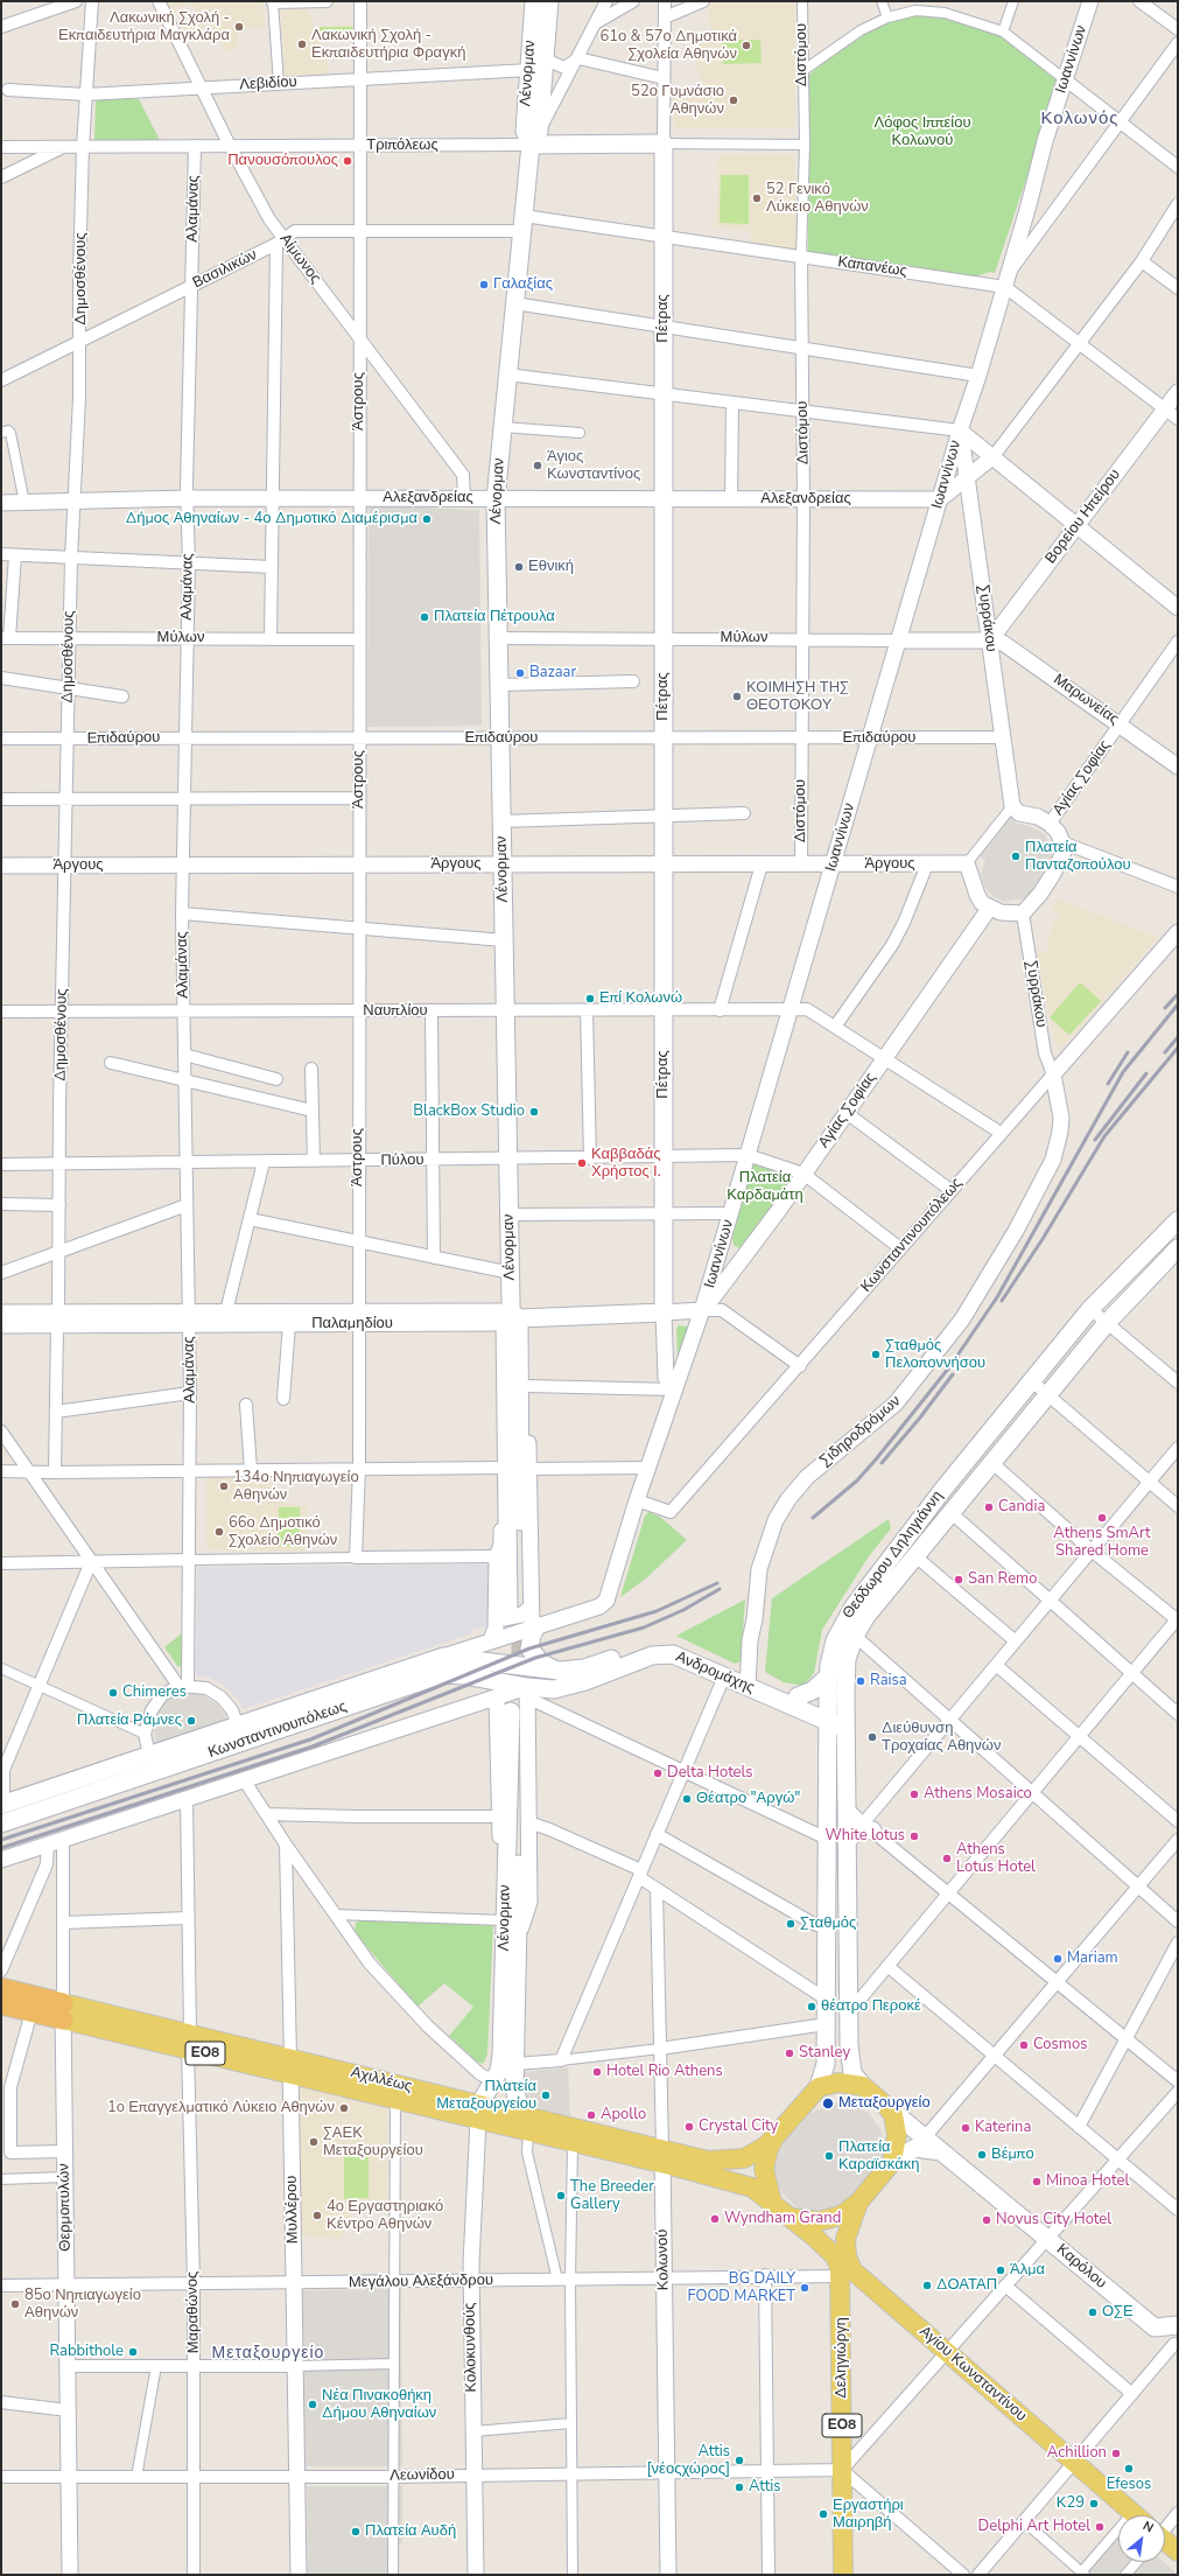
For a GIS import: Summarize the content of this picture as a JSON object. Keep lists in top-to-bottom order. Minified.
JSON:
{"streets":{"highway":["ΕΟ8"],"main road":["Λένορμαν","Τριπόλεως","Πέτρας","Κωνσταντινουπόλεως","Παλαμηδίου","Θεόδωρου Δηληγιάννη","Ανδρομάχης","Αχιλλέως","Καρόλου","Δεληγιώργη","Αγίου Κωνσταντίνου"],"street":["Διστόμου","Ιωαννίνων","Λεβιδίου","Αλαμάνας","Αίμωνος","Καπανέως","Βασιλικών","Δημοσθένους","Άστρους","Αλεξανδρείας","Βορείου Ηπείρου","Συρράκου","Μύλων","Μαρωνείας","Επιδαύρου","Αγίας Σοφίας","Άργους","Ναυπλίου","Πύλου","Σιδηροδρόμων","Θερμοπυλών","Μυλλέρου","Κολωνού","Μεγάλου Αλεξάνδρου","Μαραθώνος","Κολοκυνθούς","Λεωνίδου"]},"crossings":[["Διστόμου","Τριπόλεως"],["Διστόμου","Καπανέως"],["Διστόμου","Αλεξανδρείας"],["Διστόμου","Μύλων"],["Διστόμου","Επιδαύρου"],["Διστόμου","Άργους"],["Ιωαννίνων","Καπανέως"],["Ιωαννίνων","Πέτρας"],["Ιωαννίνων","Αλεξανδρείας"],["Ιωαννίνων","Συρράκου"],["Ιωαννίνων","Μύλων"],["Ιωαννίνων","Επιδαύρου"],["Ιωαννίνων","Αγίας Σοφίας"],["Ιωαννίνων","Άργους"],["Ιωαννίνων","Ναυπλίου"],["Ιωαννίνων","Πύλου"],["Ιωαννίνων","Κωνσταντινουπόλεως"],["Ιωαννίνων","Παλαμηδίου"],["Λένορμαν","Λεβιδίου"],["Λένορμαν","Τριπόλεως"],["Λένορμαν","Καπανέως"],["Λένορμαν","Βασιλικών"],["Λένορμαν","Αλεξανδρείας"],["Λένορμαν","Μύλων"],["Λένορμαν","Επιδαύρου"],["Λένορμαν","Άργους"],["Λένορμαν","Ναυπλίου"],["Λένορμαν","Πύλου"],["Λένορμαν","Κωνσταντινουπόλεως"],["Λένορμαν","Παλαμηδίου"],["Λένορμαν","Ανδρομάχης"],["Λένορμαν","Αχιλλέως"],["Λένορμαν","Κολοκυνθούς"],["Λεβιδίου","Αίμωνος"],["Λεβιδίου","Δημοσθένους"],["Λεβιδίου","Άστρους"],["Τριπόλεως","Αλαμάνας"],["Τριπόλεως","Αίμωνος"],["Τριπόλεως","Δημοσθένους"],["Τριπόλεως","Πέτρας"],["Τριπόλεως","Άστρους"],["Αλαμάνας","Βασιλικών"],["Αλαμάνας","Αλεξανδρείας"],["Αλαμάνας","Μύλων"],["Αλαμάνας","Επιδαύρου"],["Αλαμάνας","Άργους"],["Αλαμάνας","Ναυπλίου"],["Αλαμάνας","Πύλου"],["Αλαμάνας","Παλαμηδίου"],["Αίμωνος","Βασιλικών"],["Αίμωνος","Άστρους"],["Αίμωνος","Αλεξανδρείας"],["Καπανέως","Βασιλικών"],["Καπανέως","Πέτρας"],["Καπανέως","Βορείου Ηπείρου"],["Βασιλικών","Δημοσθένους"],["Βασιλικών","Άστρους"],["Δημοσθένους","Αλεξανδρείας"],["Δημοσθένους","Μύλων"],["Δημοσθένους","Επιδαύρου"],["Δημοσθένους","Άργους"],["Δημοσθένους","Ναυπλίου"],["Δημοσθένους","Πύλου"],["Δημοσθένους","Παλαμηδίου"],["Πέτρας","Αλεξανδρείας"],["Πέτρας","Μύλων"],["Πέτρας","Επιδαύρου"],["Πέτρας","Άργους"],["Πέτρας","Ναυπλίου"],["Πέτρας","Πύλου"],["Πέτρας","Παλαμηδίου"],["Άστρους","Αλεξανδρείας"],["Άστρους","Μύλων"],["Άστρους","Επιδαύρου"],["Άστρους","Άργους"],["Άστρους","Ναυπλίου"],["Άστρους","Πύλου"],["Άστρους","Παλαμηδίου"],["Βορείου Ηπείρου","Συρράκου"],["Βορείου Ηπείρου","Μύλων"],["Βορείου Ηπείρου","Μαρωνείας"],["Συρράκου","Μύλων"],["Συρράκου","Μαρωνείας"],["Συρράκου","Επιδαύρου"],["Συρράκου","Αγίας Σοφίας"],["Συρράκου","Άργους"],["Συρράκου","Κωνσταντινουπόλεως"],["Συρράκου","Σιδηροδρόμων"],["Μύλων","Μαρωνείας"],["Μαρωνείας","Αγίας Σοφίας"],["Αγίας Σοφίας","Άργους"],["Αγίας Σοφίας","Ναυπλίου"],["Αγίας Σοφίας","Παλαμηδίου"],["Ναυπλίου","Κωνσταντινουπόλεως"],["Κωνσταντινουπόλεως","Σιδηροδρόμων"],["Κωνσταντινουπόλεως","Ανδρομάχης"],["Σιδηροδρόμων","Ανδρομάχης"],["Θεόδωρου Δηληγιάννη","Ανδρομάχης"],["Θεόδωρου Δηληγιάννη","ΕΟ8"],["Θεόδωρου Δηληγιάννη","Αχιλλέως"],["Θεόδωρου Δηληγιάννη","Καρόλου"],["Θεόδωρου Δηληγιάννη","Δεληγιώργη"],["Θεόδωρου Δηληγιάννη","Αγίου Κωνσταντίνου"],["ΕΟ8","Αχιλλέως"],["ΕΟ8","Θερμοπυλών"],["ΕΟ8","Καρόλου"],["ΕΟ8","Δεληγιώργη"],["ΕΟ8","Αγίου Κωνσταντίνου"],["Αχιλλέως","Θερμοπυλών"],["Αχιλλέως","Μυλλέρου"],["Αχιλλέως","Κολωνού"],["Αχιλλέως","Καρόλου"],["Αχιλλέως","Μαραθώνος"],["Αχιλλέως","Κολοκυνθούς"],["Αχιλλέως","Δεληγιώργη"],["Αχιλλέως","Αγίου Κωνσταντίνου"],["Θερμοπυλών","Μεγάλου Αλεξάνδρου"],["Θερμοπυλών","Λεωνίδου"],["Μυλλέρου","Μεγάλου Αλεξάνδρου"],["Μυλλέρου","Λεωνίδου"],["Κολωνού","Μεγάλου Αλεξάνδρου"],["Κολωνού","Λεωνίδου"],["Καρόλου","Δεληγιώργη"],["Καρόλου","Αγίου Κωνσταντίνου"],["Μεγάλου Αλεξάνδρου","Μαραθώνος"],["Μεγάλου Αλεξάνδρου","Κολοκυνθούς"],["Μεγάλου Αλεξάνδρου","Δεληγιώργη"],["Μαραθώνος","Λεωνίδου"],["Κολοκυνθούς","Λεωνίδου"],["Δεληγιώργη","Αγίου Κωνσταντίνου"],["Δεληγιώργη","Λεωνίδου"]],"districts":["Κολωνός","Μεταξουργείο"],"parks":["Λόφος Ιππείου Κολωνού","Πλατεία Καρδαμάτη"],"places":["Λακωνική Σχολή - Εκπαιδευτήρια Μαγκλάρα","Λακωνική Σχολή - Εκπαιδευτήρια Φραγκή","61ο & 57ο Δημοτικά Σχολεία Αθηνών","52ο Γυμνάσιο Αθηνών","Πανουσόπουλος","52 Γενικό Λύκειο Αθηνών","Γαλαξίας","Άγιος Κωνσταντίνος","Δήμος Αθηναίων - 4ο Δημοτικό Διαμέρισμα","Εθνική","Πλατεία Πέτρουλα","Bazaar","ΚΟΙΜΗΣΗ ΤΗΣ ΘΕΟΤΟΚΟΥ","Πλατεία Πανταζοπούλου","Επί Κολωνώ","BlackBox Studio","Καββαδάς Χρήστος Ι.","Σταθμός Πελοποννήσου","134ο Νηπιαγωγείο Αθηνών","Candia","Athens SmArt Shared Home","66ο Δημοτικό Σχολείο Αθηνών","San Remo","Raisa","Chimeres","Πλατεία Ράμνες","Διεύθυνση Τροχαίας Αθηνών","Delta Hotels","Athens Mosaico","Θέατρο \"Αργώ\"","White lotus","Athens Lotus Hotel","Σταθμός","Mariam","θέατρο Περοκέ","Cosmos","Stanley","Hotel Rio Athens","Πλατεία Μεταξουργείου","Μεταξουργείο","1o Επαγγελματικό Λύκειο Αθηνών","Apollo","Crystal City","Katerina","ΣΑΕΚ Μεταξουργείου","Βέμπο","Πλατεία Καραϊσκάκη","Minoa Hotel","The Breeder Gallery","4ο Εργαστηριακό Κέντρο Αθηνών","Wyndham Grand","Novus City Hotel","Άλμα","ΔΟΑΤΑΠ","BG DAILY FOOD MARKET","85ο Νηπιαγωγείο Αθηνών","ΟΣΕ","Rabbithole","Νέα Πινακοθήκη Δήμου Αθηναίων","Achillion","Attis [νέοςχώρος]","Efesos","Attis","Κ29","Εργαστήρι Μαιρηβή","Delphi Art Hotel","Πλατεία Αυδή"],"north":"top right"}
